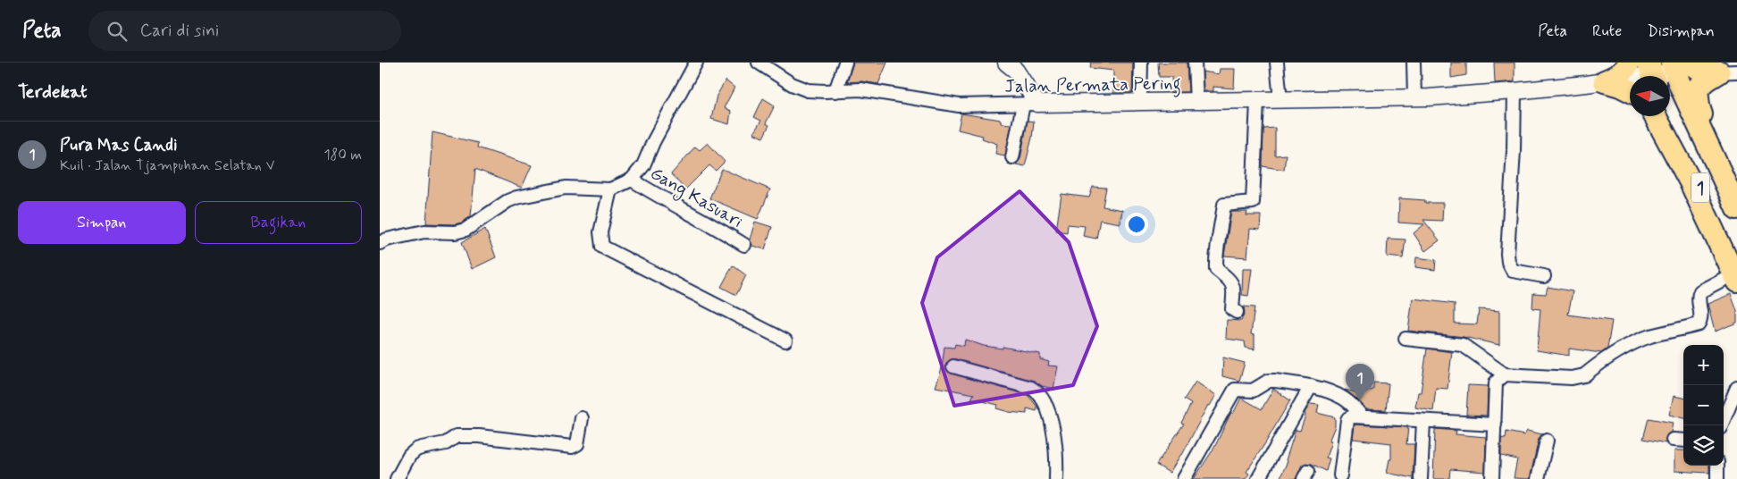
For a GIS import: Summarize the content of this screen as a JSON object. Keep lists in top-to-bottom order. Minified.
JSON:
{"streets":{"highway":["1"],"street":["Jalan Permata Pering","Gang Kasuari"]},"crossings":[["Jalan Permata Pering","1"]],"north":"left","page":{"header":"Peta","search":"Cari di sini","nav":["Peta","Rute","Disimpan"],"heading":"Terdekat","list":[{"mark":"1","name":"Pura Mas Candi","note":"Kuil · Jalan Tjampuhan Selatan V","value":"180 m"}],"buttons":["Simpan","Bagikan"],"map_buttons":["+","−"],"pins":"1"}}
